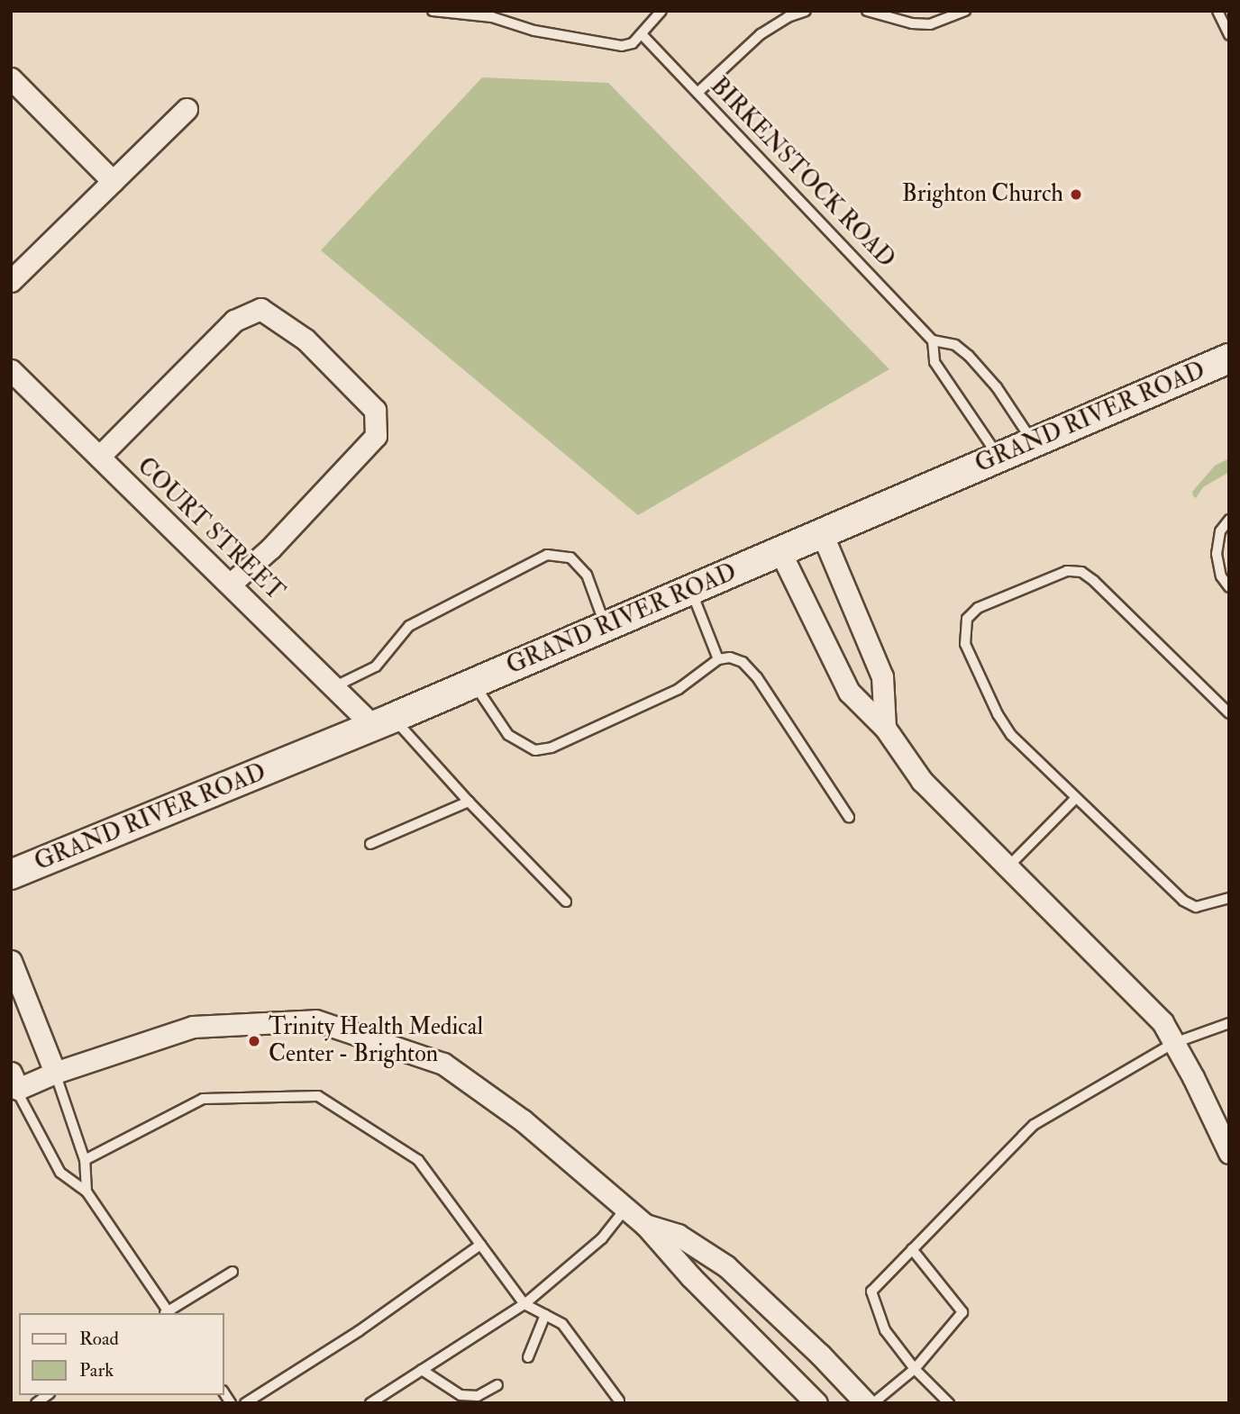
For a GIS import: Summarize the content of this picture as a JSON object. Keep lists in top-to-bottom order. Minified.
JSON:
{"streets":{"main road":["GRAND RIVER ROAD"],"street":["COURT STREET"],"lane":["BIRKENSTOCK ROAD"]},"crossings":[["BIRKENSTOCK ROAD","GRAND RIVER ROAD"],["GRAND RIVER ROAD","COURT STREET"]],"places":["Brighton Church","Trinity Health Medical Center - Brighton"],"legend":["Road","Park"]}
